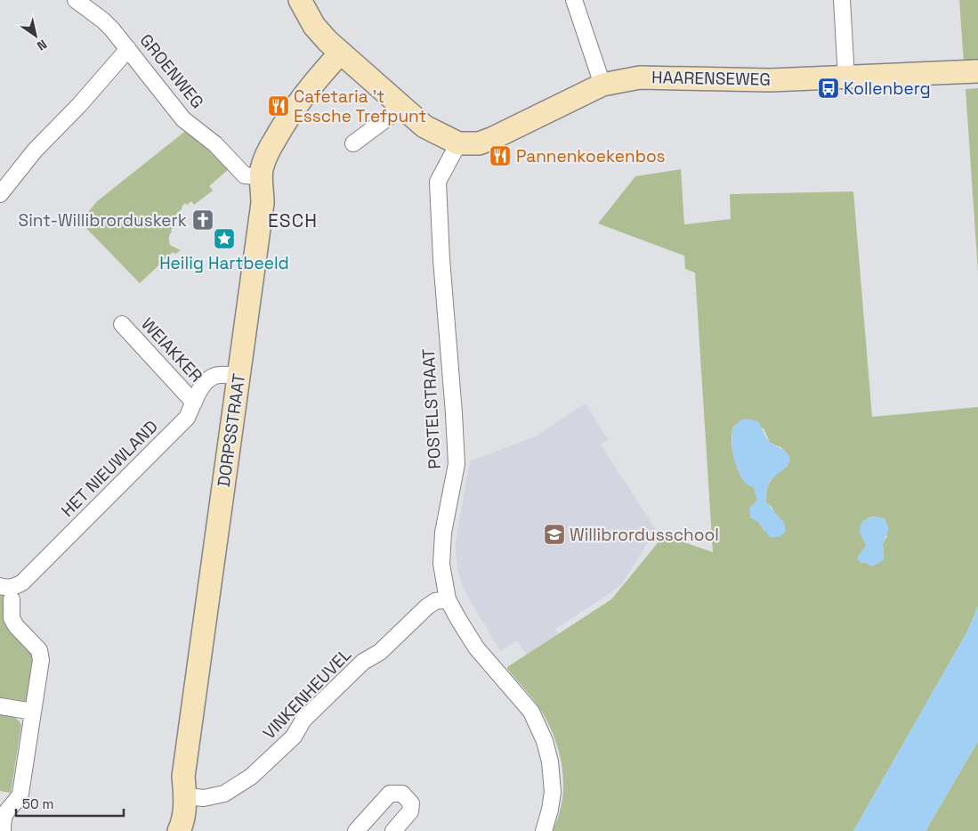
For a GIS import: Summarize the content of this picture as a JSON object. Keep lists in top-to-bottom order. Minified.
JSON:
{"streets":{"street":["GROENWEG","HAARENSEWEG","WEIAKKER","POSTELSTRAAT","DORPSSTRAAT","HET NIEUWLAND","VINKENHEUVEL"]},"crossings":[["GROENWEG","DORPSSTRAAT"],["HAARENSEWEG","POSTELSTRAAT"],["WEIAKKER","HET NIEUWLAND"],["POSTELSTRAAT","VINKENHEUVEL"],["DORPSSTRAAT","HET NIEUWLAND"],["DORPSSTRAAT","VINKENHEUVEL"]],"districts":["ESCH"],"places":{"bus stop":["Kollenberg"],"restaurant":["Cafetaria 't Essche Trefpunt","Pannenkoekenbos"],"church":["Sint-Willibrorduskerk"],"place":["Heilig Hartbeeld"],"school or university":["Willibrordusschool"]},"scale_bar":"50 m","north":"bottom right"}
